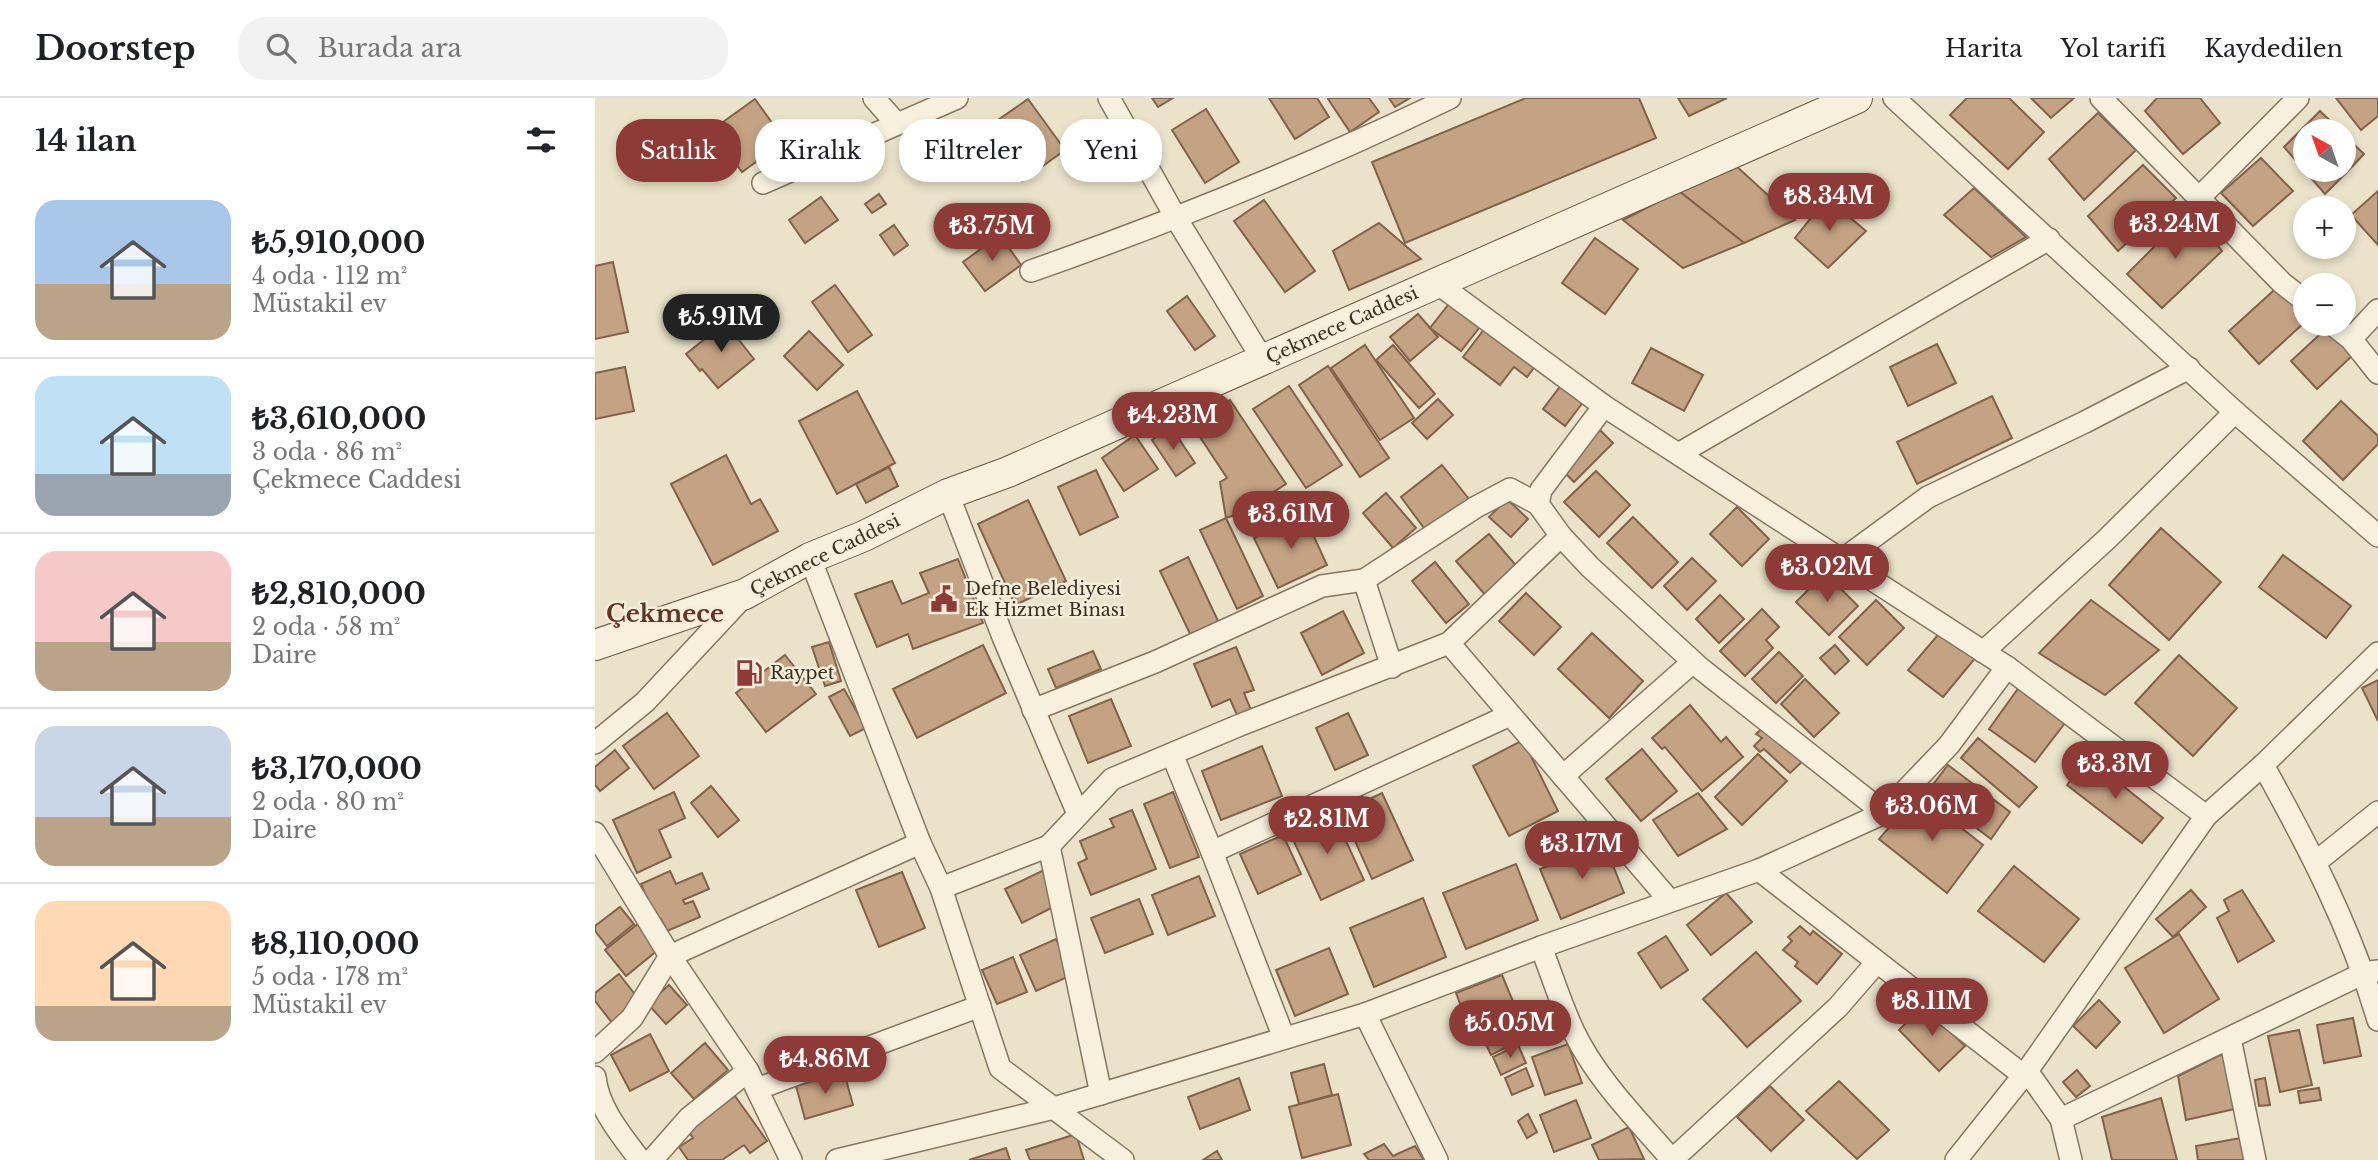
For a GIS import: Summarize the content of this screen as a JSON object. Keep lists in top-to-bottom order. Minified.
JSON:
{"streets":{"main road":["Çekmece Caddesi"]},"districts":["Çekmece"],"places":{"public building":["Defne Belediyesi Ek Hizmet Binası"],"fuel station":["Raypet"]},"north":"top left","page":{"header":"Doorstep","search":"Burada ara","nav":["Harita","Yol tarifi","Kaydedilen"],"heading":"14 ilan","map_buttons":["+","−"],"chip":["Satılık","Kiralık","Filtreler","Yeni"],"price":["₺8.34M","₺3.24M","₺3.75M","₺5.91M","₺4.23M","₺3.61M","₺3.02M","₺3.3M","₺3.06M","₺2.81M","₺3.17M","₺8.11M","₺5.05M","₺4.86M"],"list":[{"name":"₺5,910,000","note":"4 oda · 112 m² · Müstakil ev"},{"name":"₺3,610,000","note":"3 oda · 86 m² · Çekmece Caddesi"},{"name":"₺2,810,000","note":"2 oda · 58 m² · Daire"},{"name":"₺3,170,000","note":"2 oda · 80 m² · Daire"},{"name":"₺8,110,000","note":"5 oda · 178 m² · Müstakil ev"}]}}
